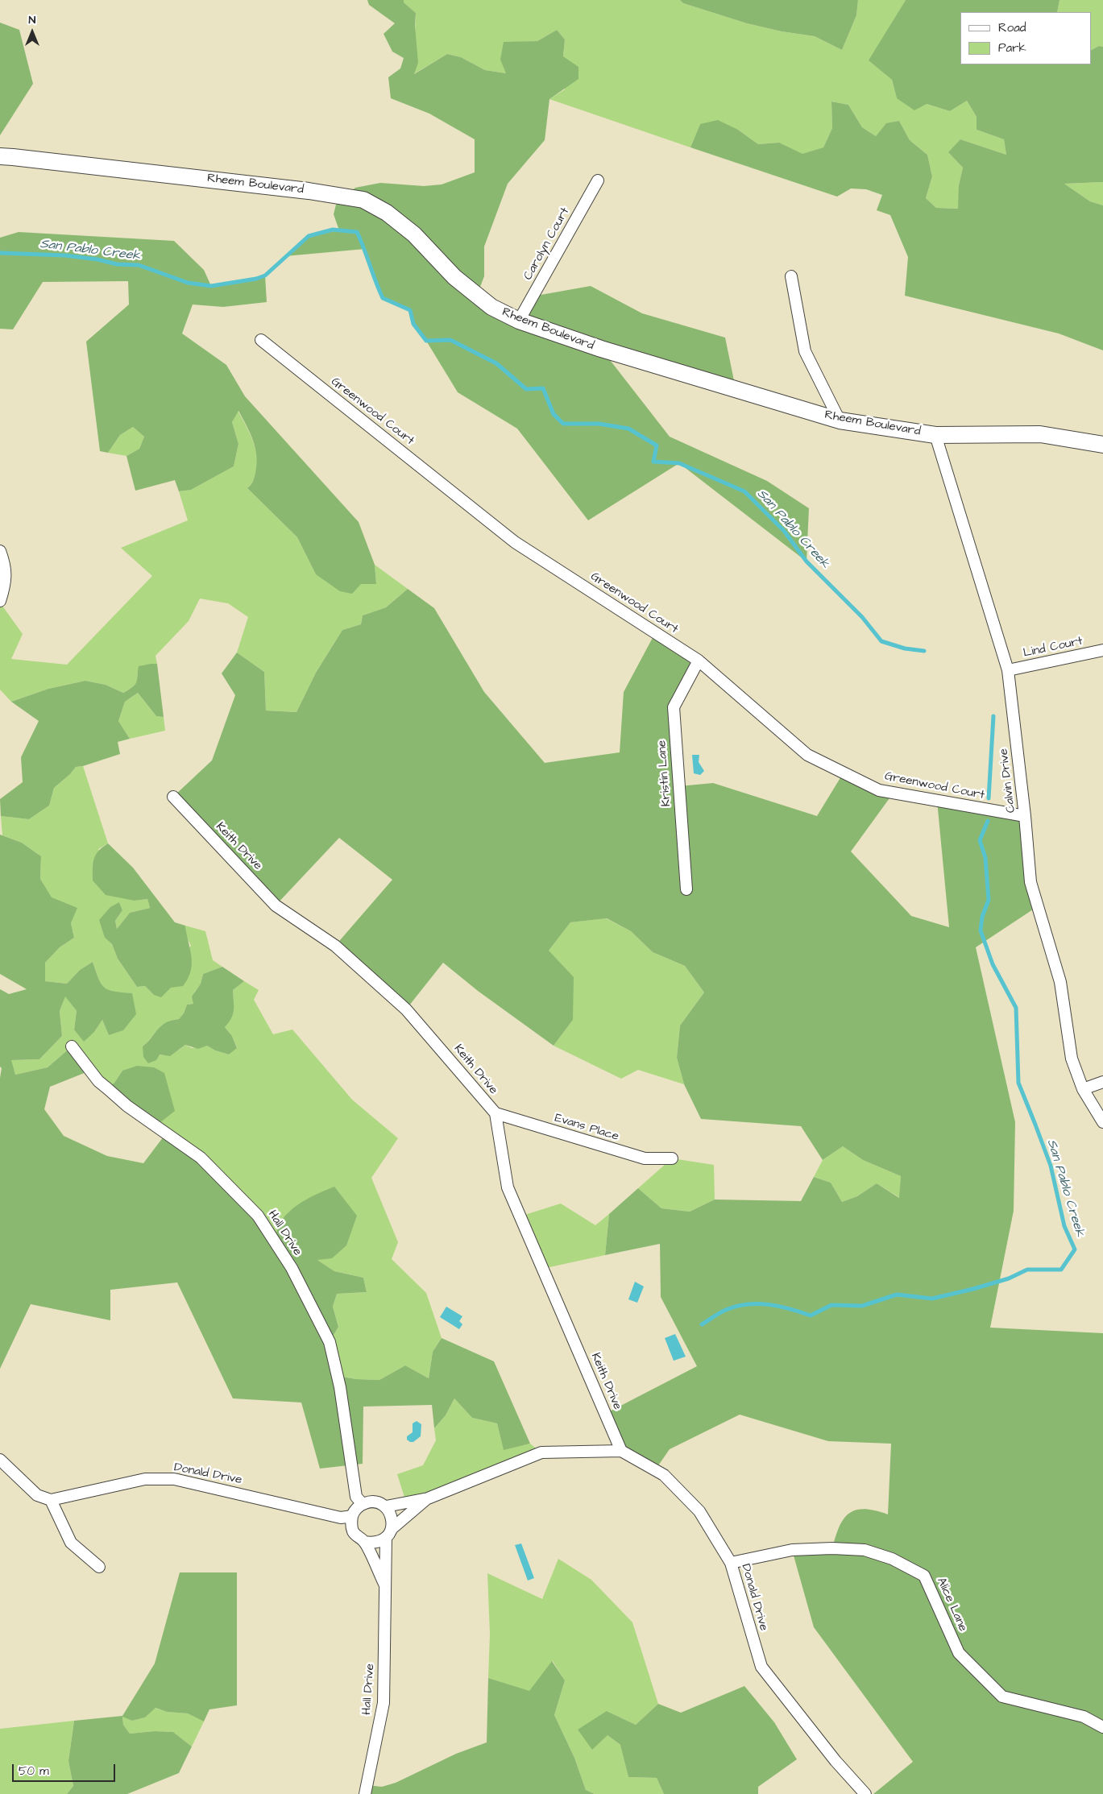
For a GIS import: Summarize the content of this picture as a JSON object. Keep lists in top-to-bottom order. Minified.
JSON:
{"streets":{"street":["Rheem Boulevard","Carolyn Court","Greenwood Court","Lind Court","Kristin Lane","Calvin Drive","Keith Drive","Evans Place","Hall Drive","Donald Drive","Alice Lane"]},"crossings":[["Rheem Boulevard","Carolyn Court"],["Rheem Boulevard","Calvin Drive"],["Greenwood Court","Kristin Lane"],["Greenwood Court","Calvin Drive"],["Lind Court","Calvin Drive"],["Keith Drive","Evans Place"],["Keith Drive","Donald Drive"],["Hall Drive","Donald Drive"],["Donald Drive","Alice Lane"]],"water":["San Pablo Creek"],"legend":["Road","Park"],"scale_bar":"50 m","north":"top"}
